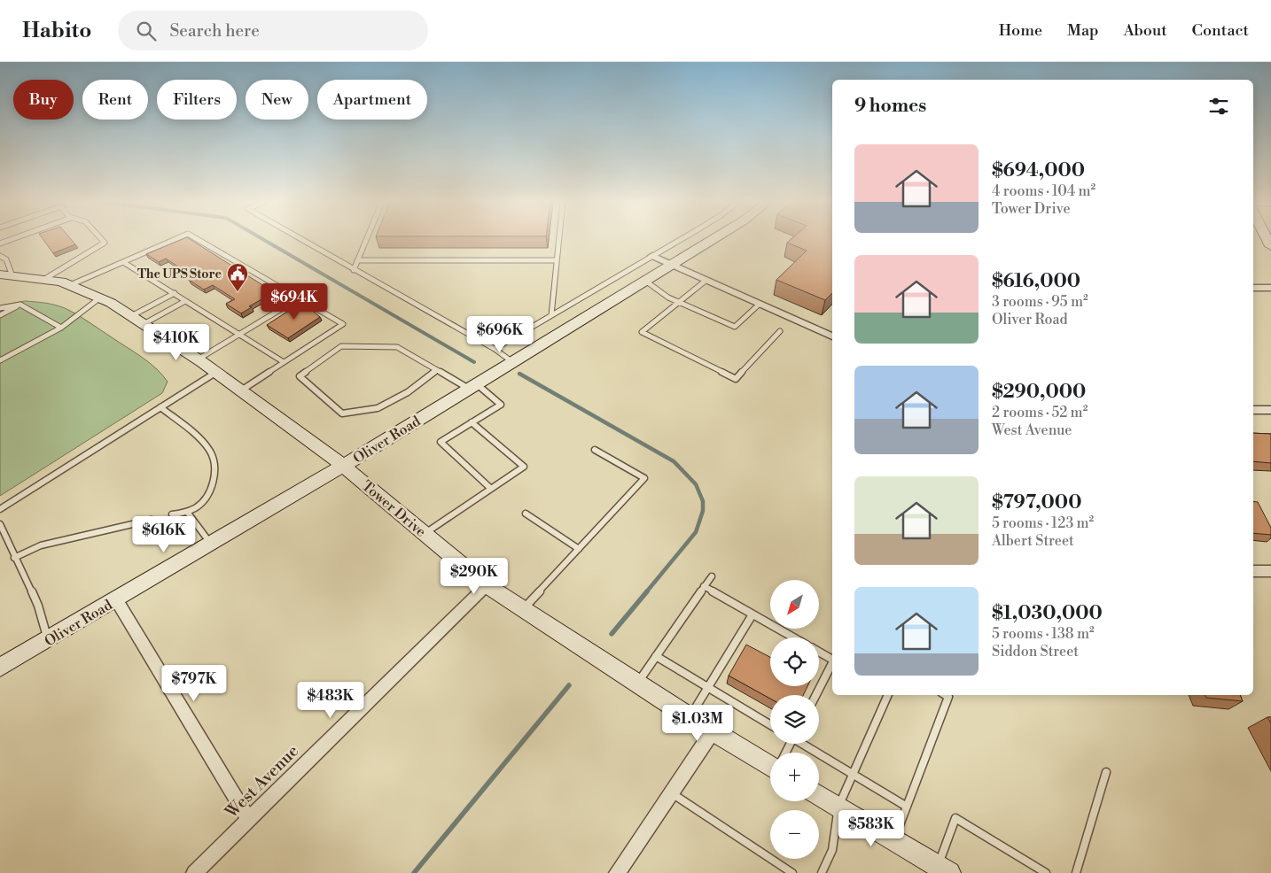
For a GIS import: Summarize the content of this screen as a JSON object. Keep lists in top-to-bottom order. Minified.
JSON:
{"streets":{"street":["Oliver Road","Tower Drive","West Avenue"]},"crossings":[["Oliver Road","Tower Drive"],["Tower Drive","West Avenue"]],"places":{"public building":["The UPS Store"]},"north":"bottom left","page":{"header":"Habito","search":"Search here","nav":["Home","Map","About","Contact"],"chip":["Buy","Rent","Filters","New","Apartment"],"heading":"9 homes","list":[{"name":"$694,000","note":"4 rooms · 104 m² · Tower Drive"},{"name":"$616,000","note":"3 rooms · 95 m² · Oliver Road"},{"name":"$290,000","note":"2 rooms · 52 m² · West Avenue"},{"name":"$797,000","note":"5 rooms · 123 m² · Albert Street"},{"name":"$1,030,000","note":"5 rooms · 138 m² · Siddon Street"}],"price":["$694K","$696K","$410K","$616K","$290K","$797K","$483K","$1.03M","$583K"],"map_buttons":["+","−"]}}
